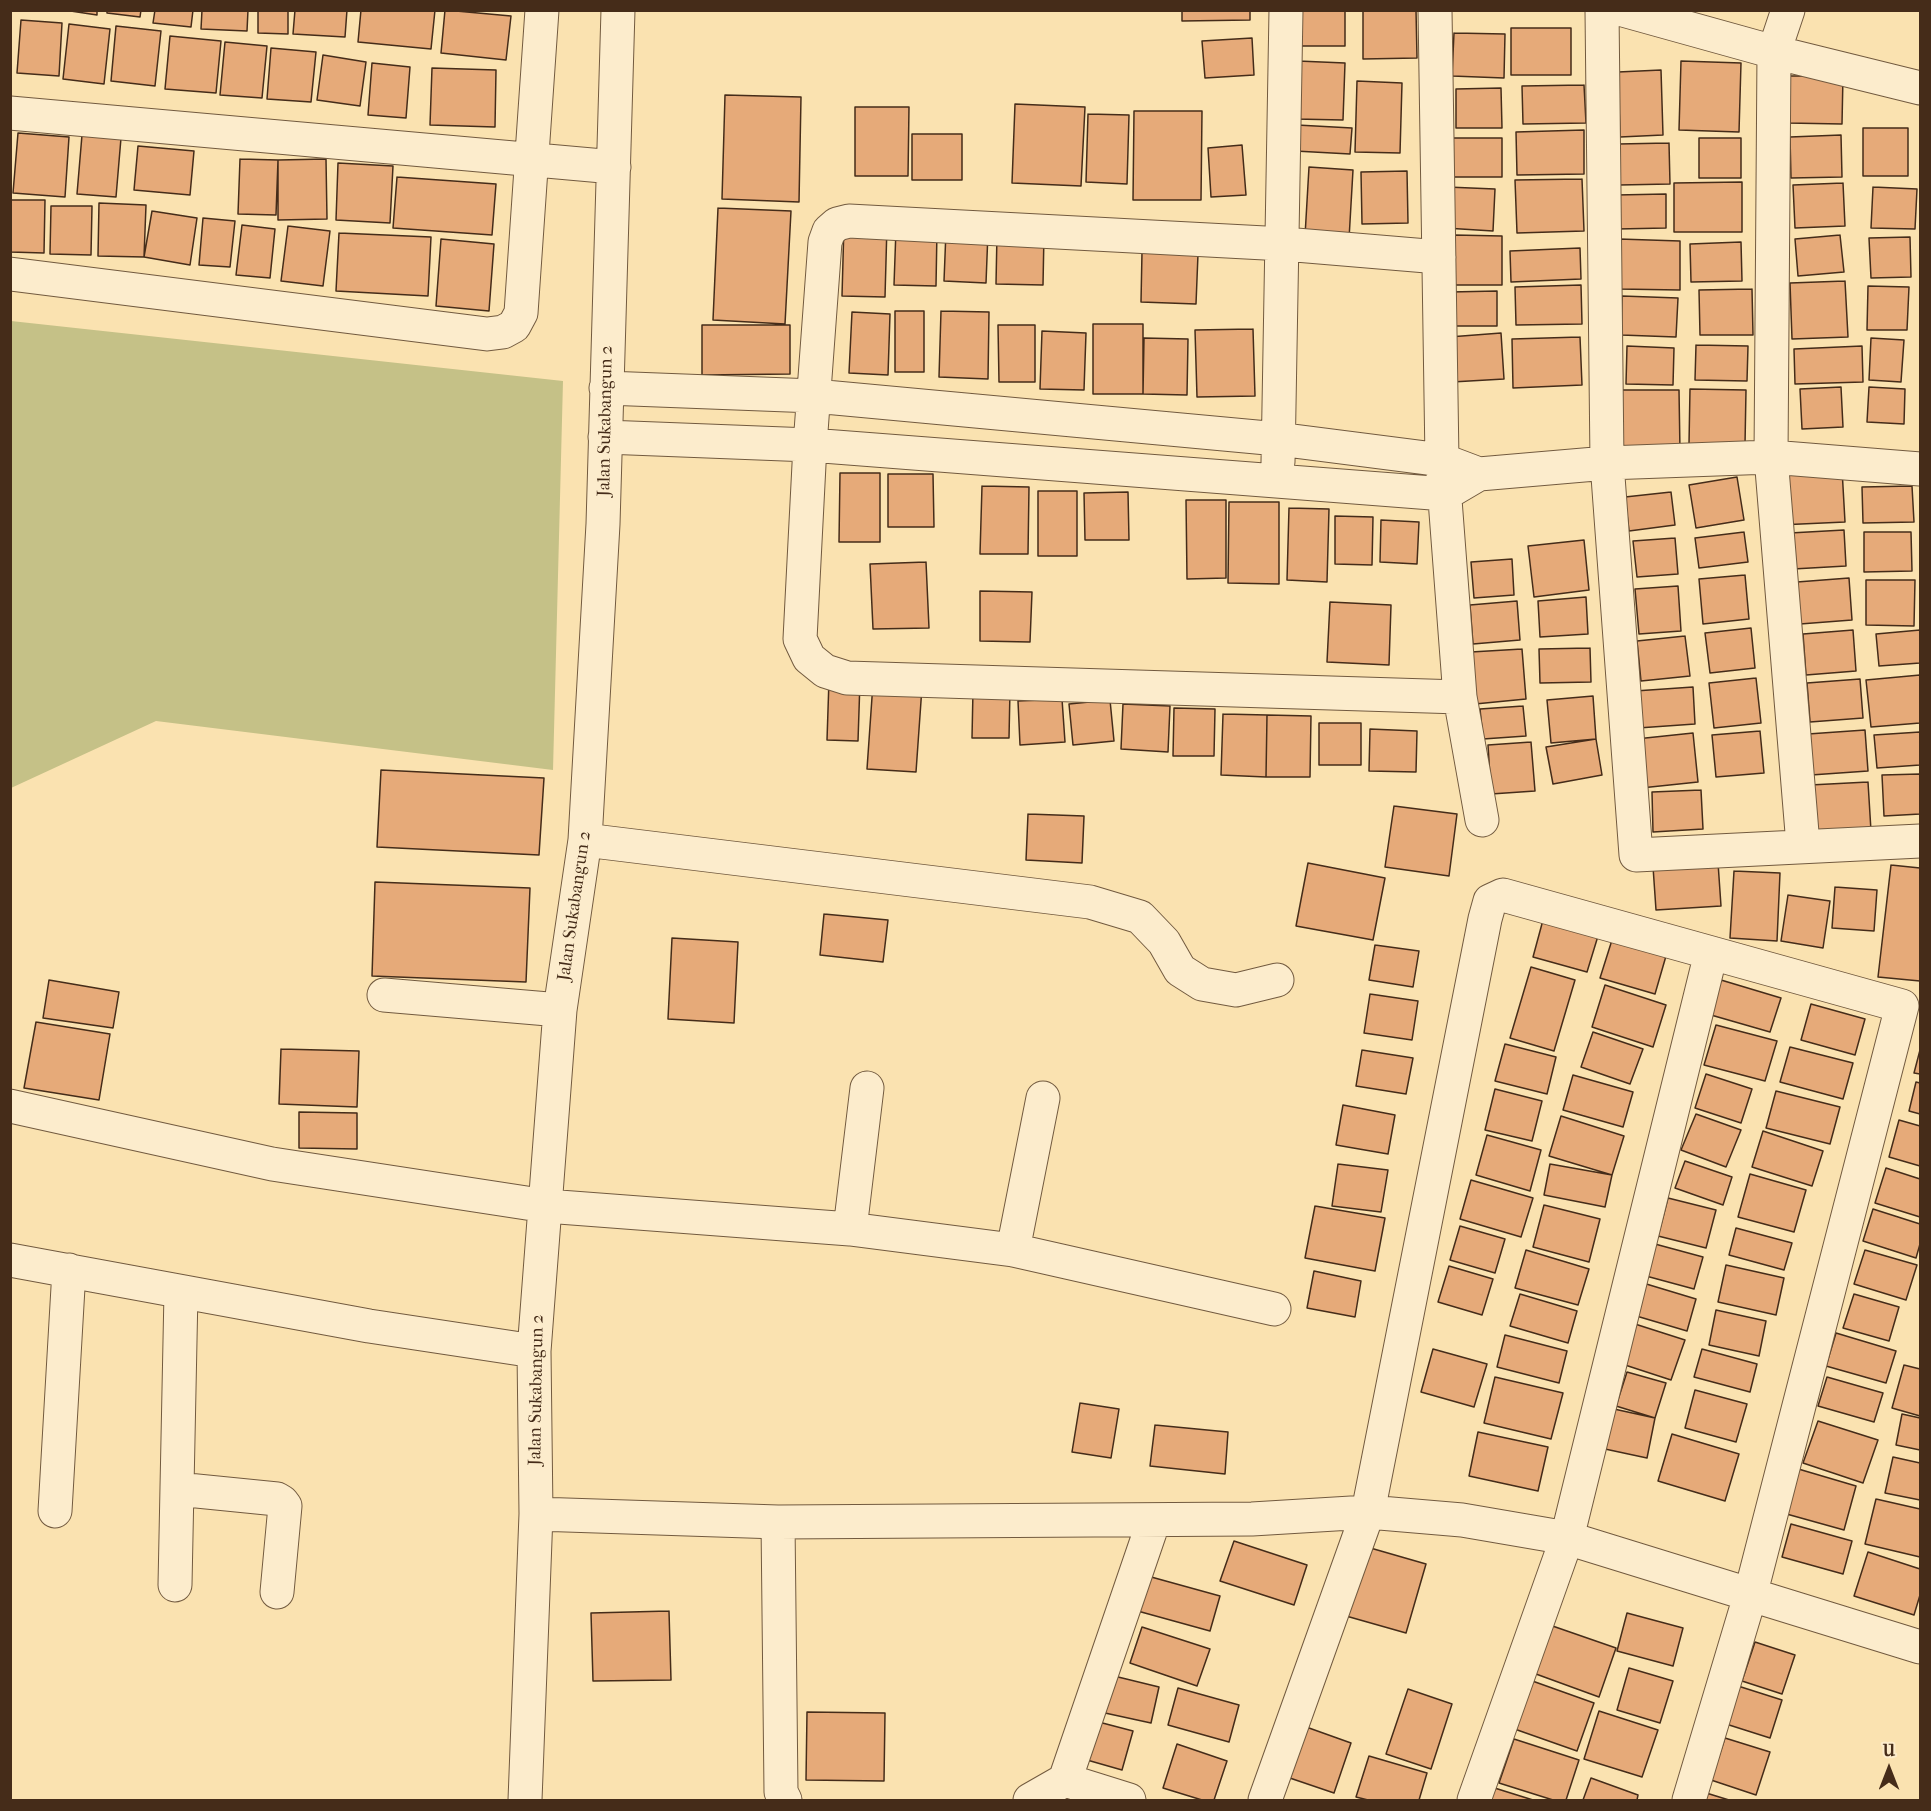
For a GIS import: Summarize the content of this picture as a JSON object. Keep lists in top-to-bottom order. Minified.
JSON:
{"streets":{"street":["Jalan Sukabangun 2"]},"north":"top"}
